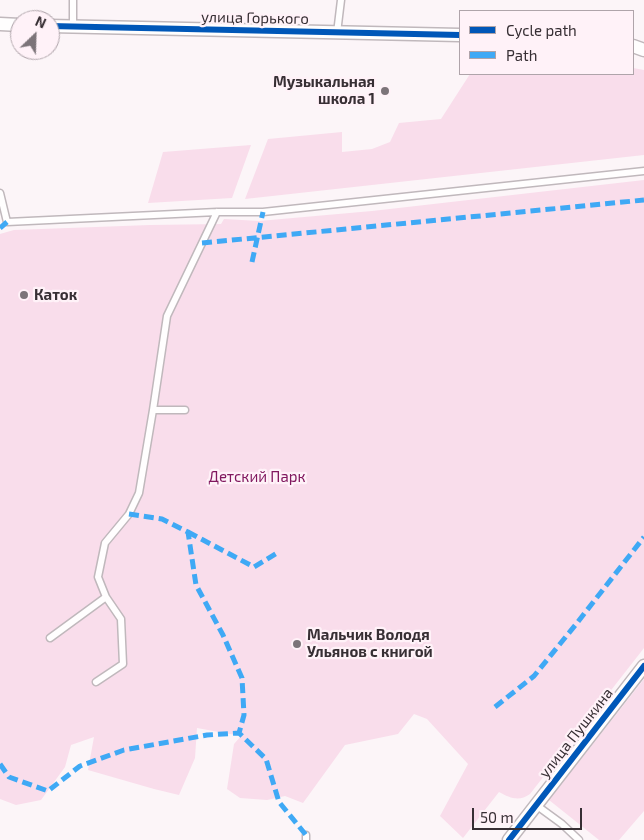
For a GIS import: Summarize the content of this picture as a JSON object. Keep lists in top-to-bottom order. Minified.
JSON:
{"streets":{"street":["улица Горького","улица Пушкина"]},"parks":["Детский Парк"],"places":["Музыкальная школа 1","Каток","Мальчик Володя Ульянов с книгой"],"legend":["Cycle path","Path"],"scale_bar":"50 m","north":"top right"}
